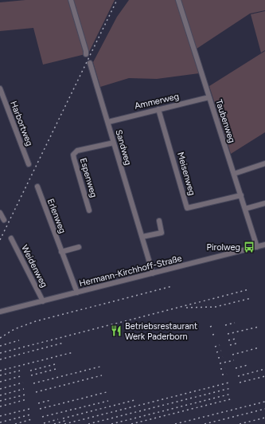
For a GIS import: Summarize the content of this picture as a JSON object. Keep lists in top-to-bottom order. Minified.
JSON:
{"streets":{"street":["Ammerweg","Taubenweg","Harbortweg","Sandweg","Meisenweg","Espenweg","Erlenweg","Weidenweg","Hermann-Kirchhoff-Straße"]},"crossings":[["Ammerweg","Taubenweg"],["Ammerweg","Sandweg"],["Ammerweg","Meisenweg"],["Taubenweg","Meisenweg"],["Taubenweg","Hermann-Kirchhoff-Straße"],["Sandweg","Espenweg"],["Sandweg","Hermann-Kirchhoff-Straße"],["Erlenweg","Hermann-Kirchhoff-Straße"],["Weidenweg","Hermann-Kirchhoff-Straße"]],"places":{"bus stop":["Pirolweg"],"restaurant":["Betriebsrestaurant Werk Paderborn"]}}
